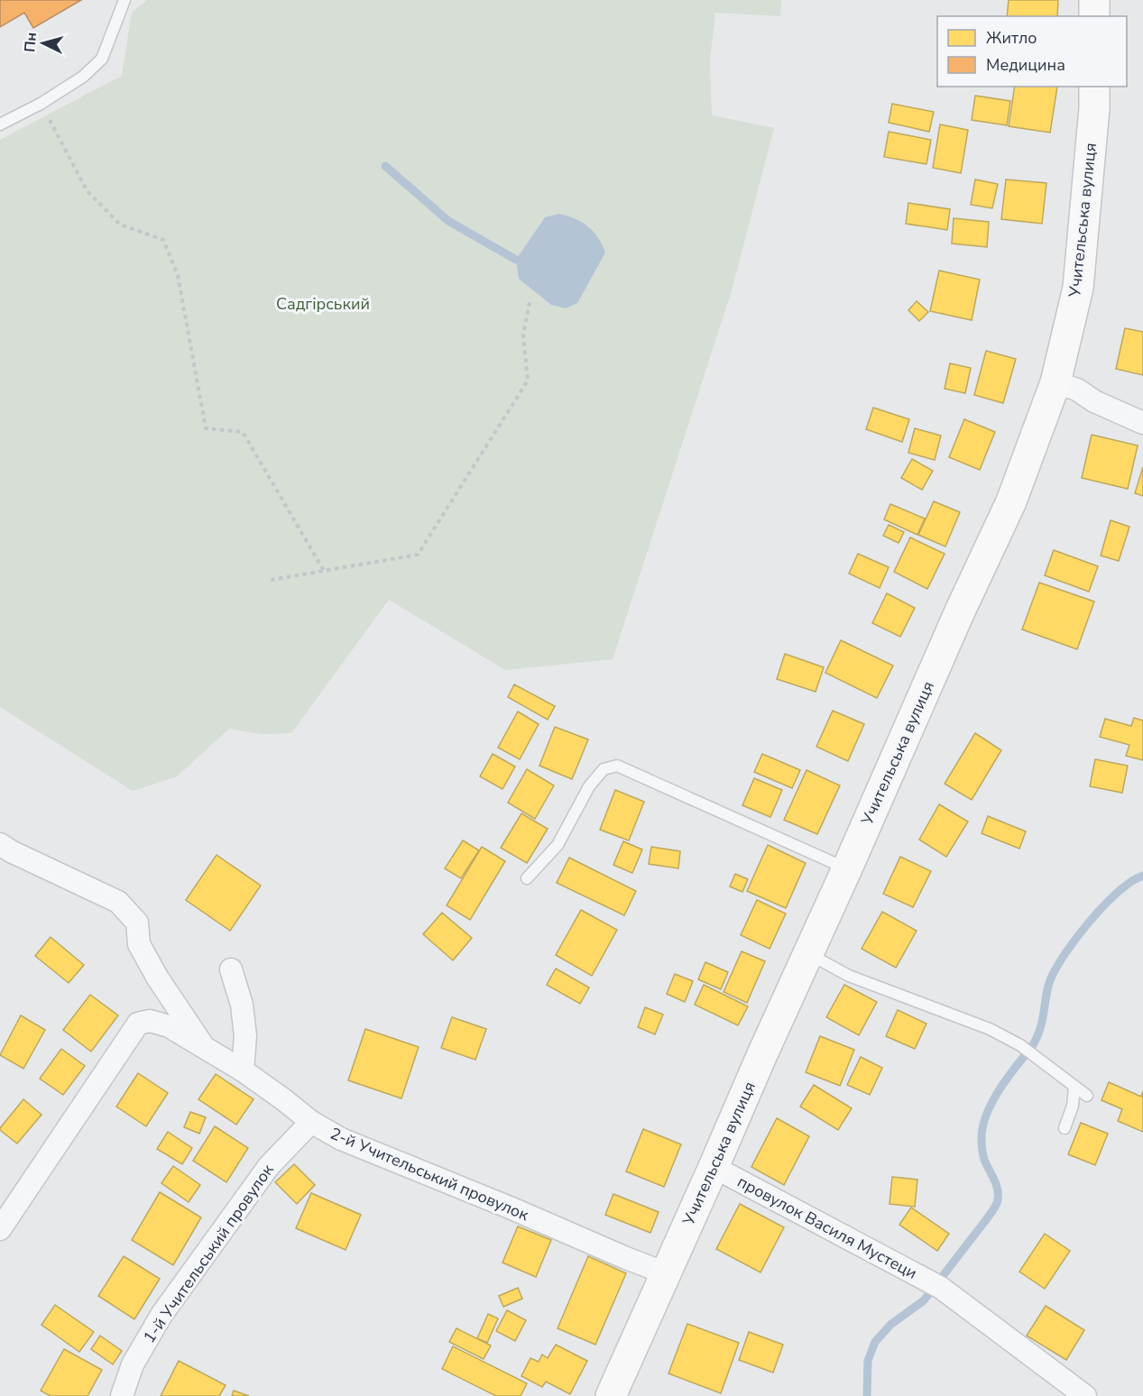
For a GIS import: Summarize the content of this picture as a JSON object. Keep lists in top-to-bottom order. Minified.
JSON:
{"streets":{"main road":["Учительська вулиця"],"street":["2-й Учительський провулок","провулок Василя Мустеци","1-й Учительський провулок"]},"crossings":[["Учительська вулиця","2-й Учительський провулок"],["Учительська вулиця","провулок Василя Мустеци"],["2-й Учительський провулок","1-й Учительський провулок"]],"parks":["Садгірський"],"legend":["Житло","Медицина"],"north":"left"}
